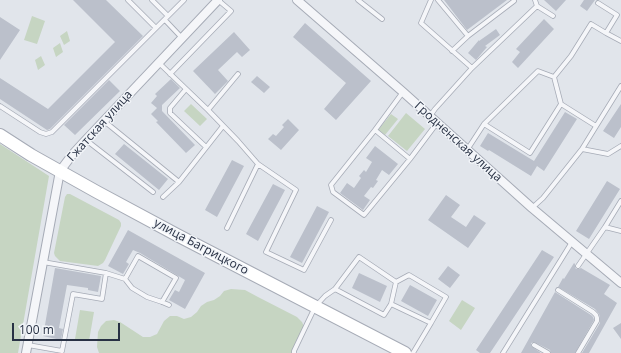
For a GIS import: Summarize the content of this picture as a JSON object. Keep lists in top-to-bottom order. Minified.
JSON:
{"streets":{"street":["Гжатская улица","Гродненская улица","улица Багрицкого"]},"crossings":[["Гжатская улица","улица Багрицкого"]],"scale_bar":"100 m"}
